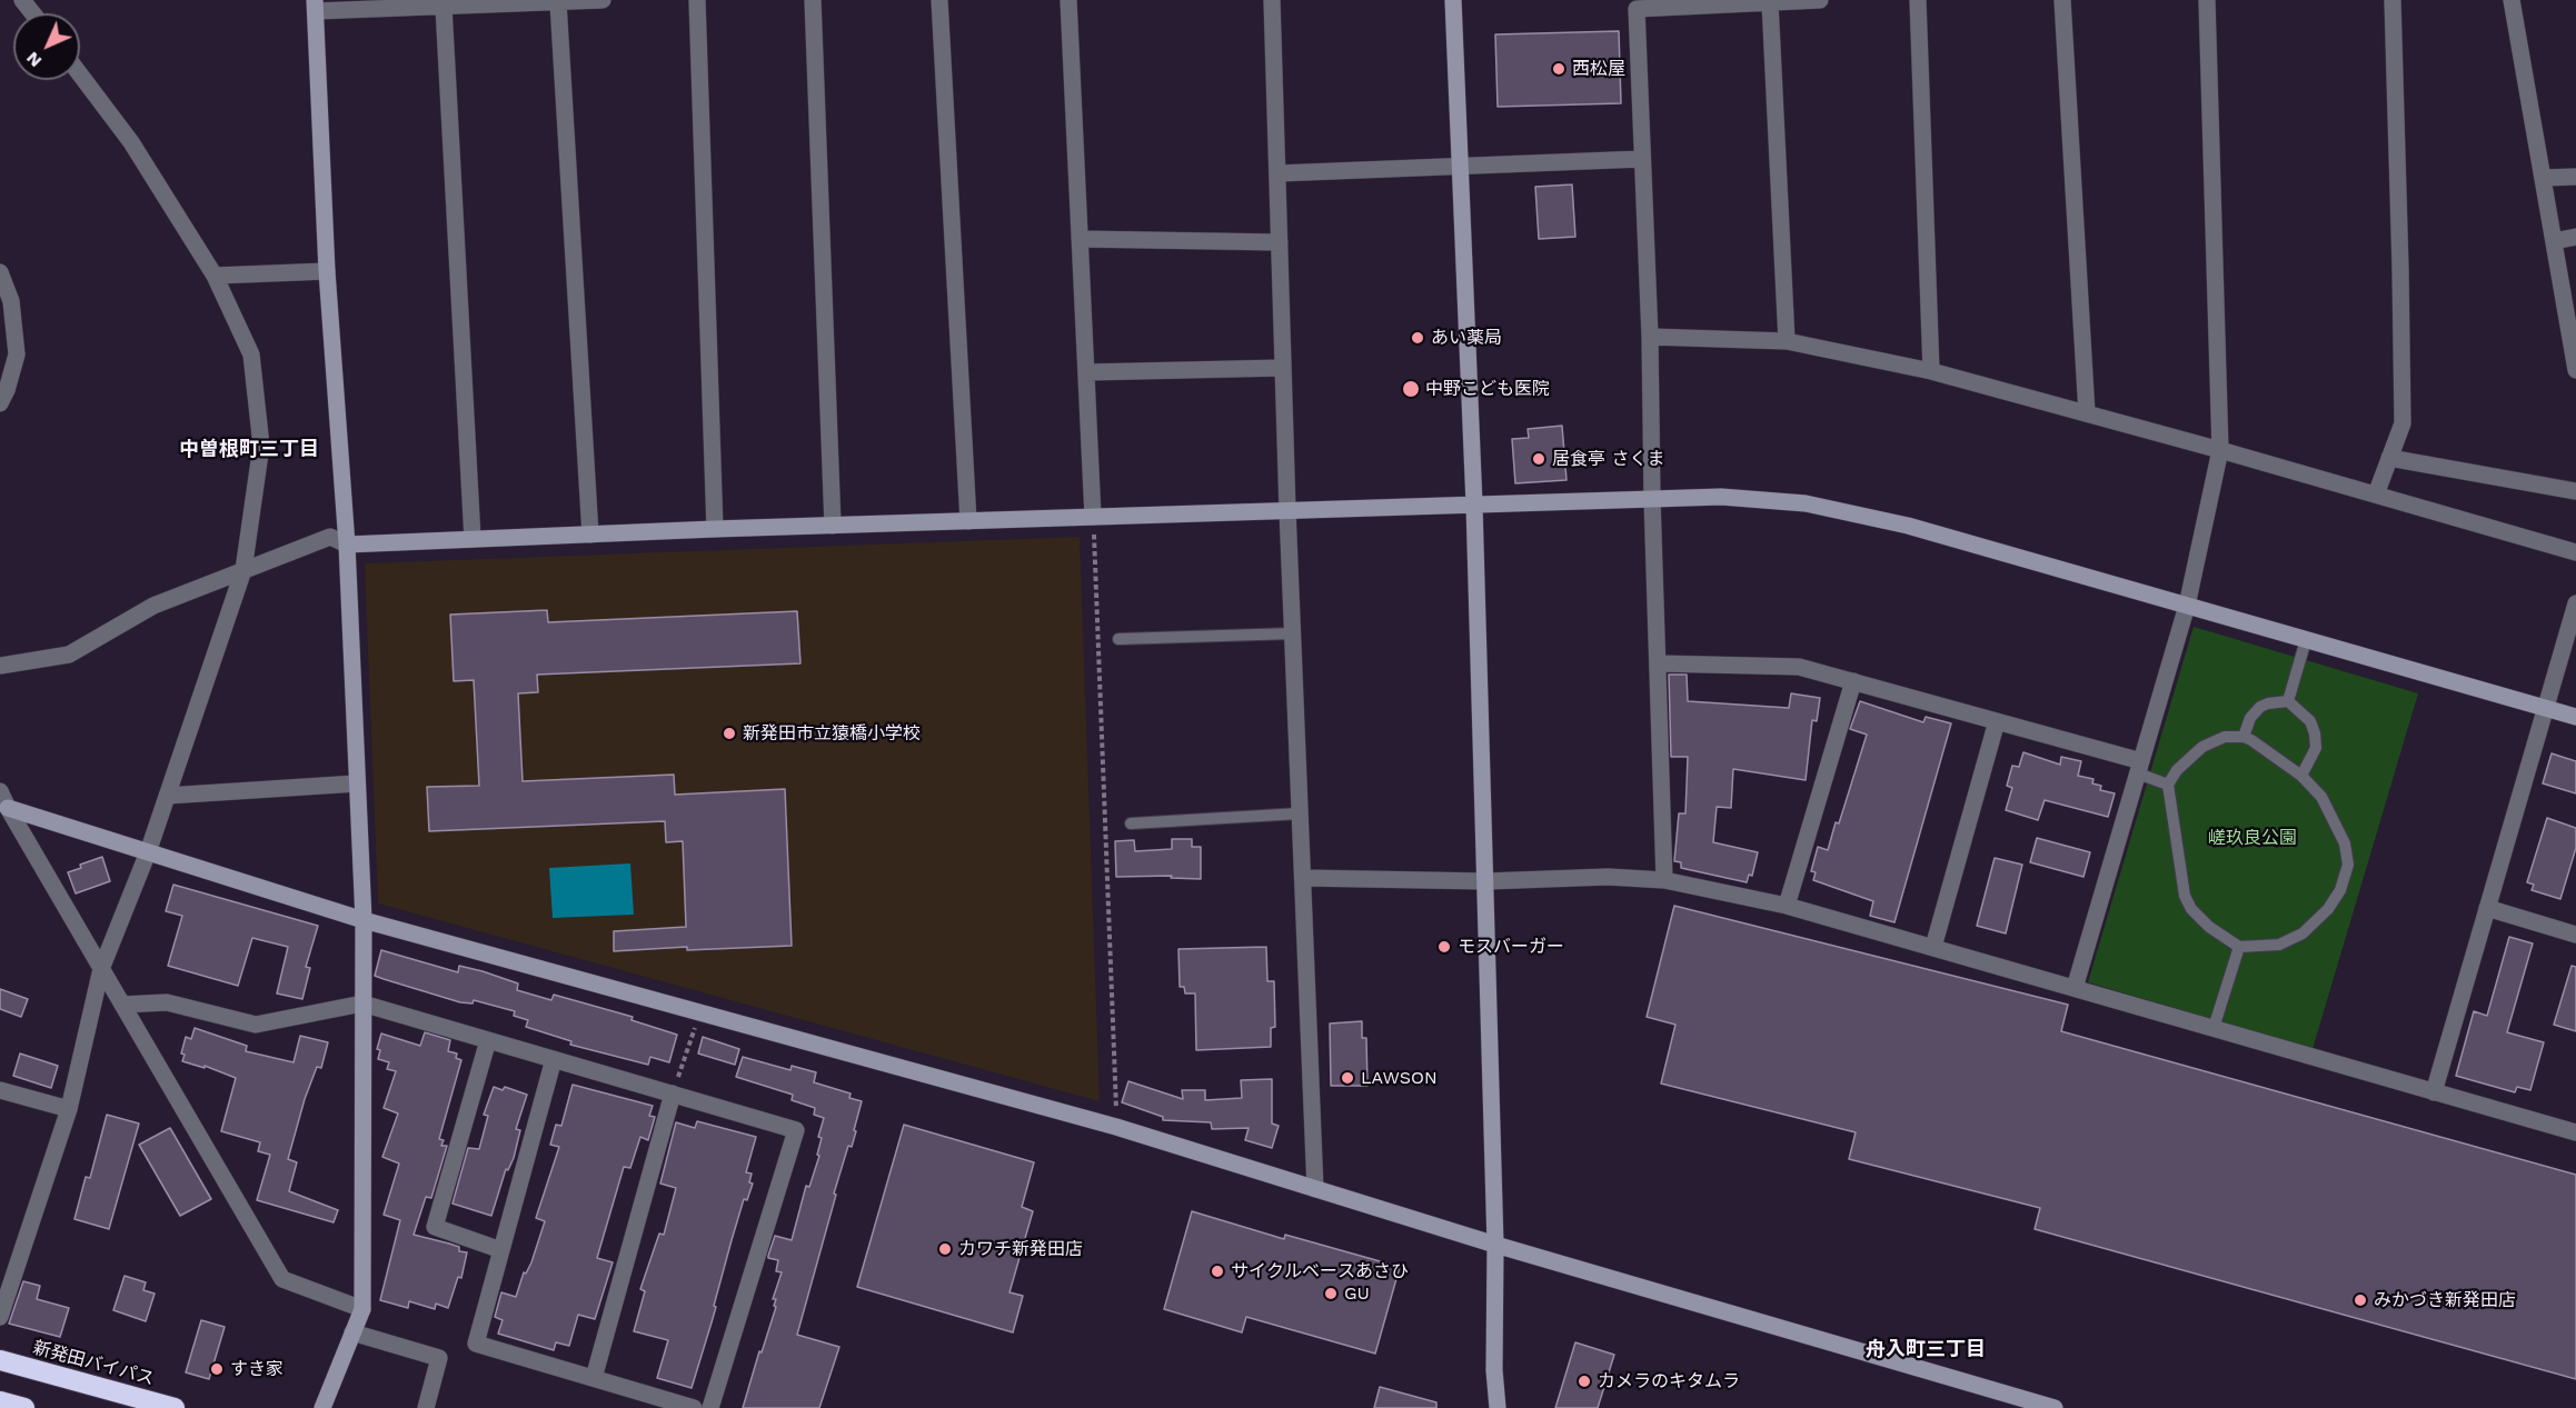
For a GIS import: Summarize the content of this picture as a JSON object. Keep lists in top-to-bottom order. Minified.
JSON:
{"streets":{"highway":["新発田バイパス"]},"districts":["中曽根町三丁目","舟入町三丁目"],"parks":["嵯玖良公園"],"places":["西松屋","あい薬局","中野こども医院","居食亭 さくま","新発田市立猿橋小学校","モスバーガー","LAWSON","カワチ新発田店","サイクルベースあさひ","GU","みかづき新発田店","すき家","カメラのキタムラ"],"north":"bottom left"}
